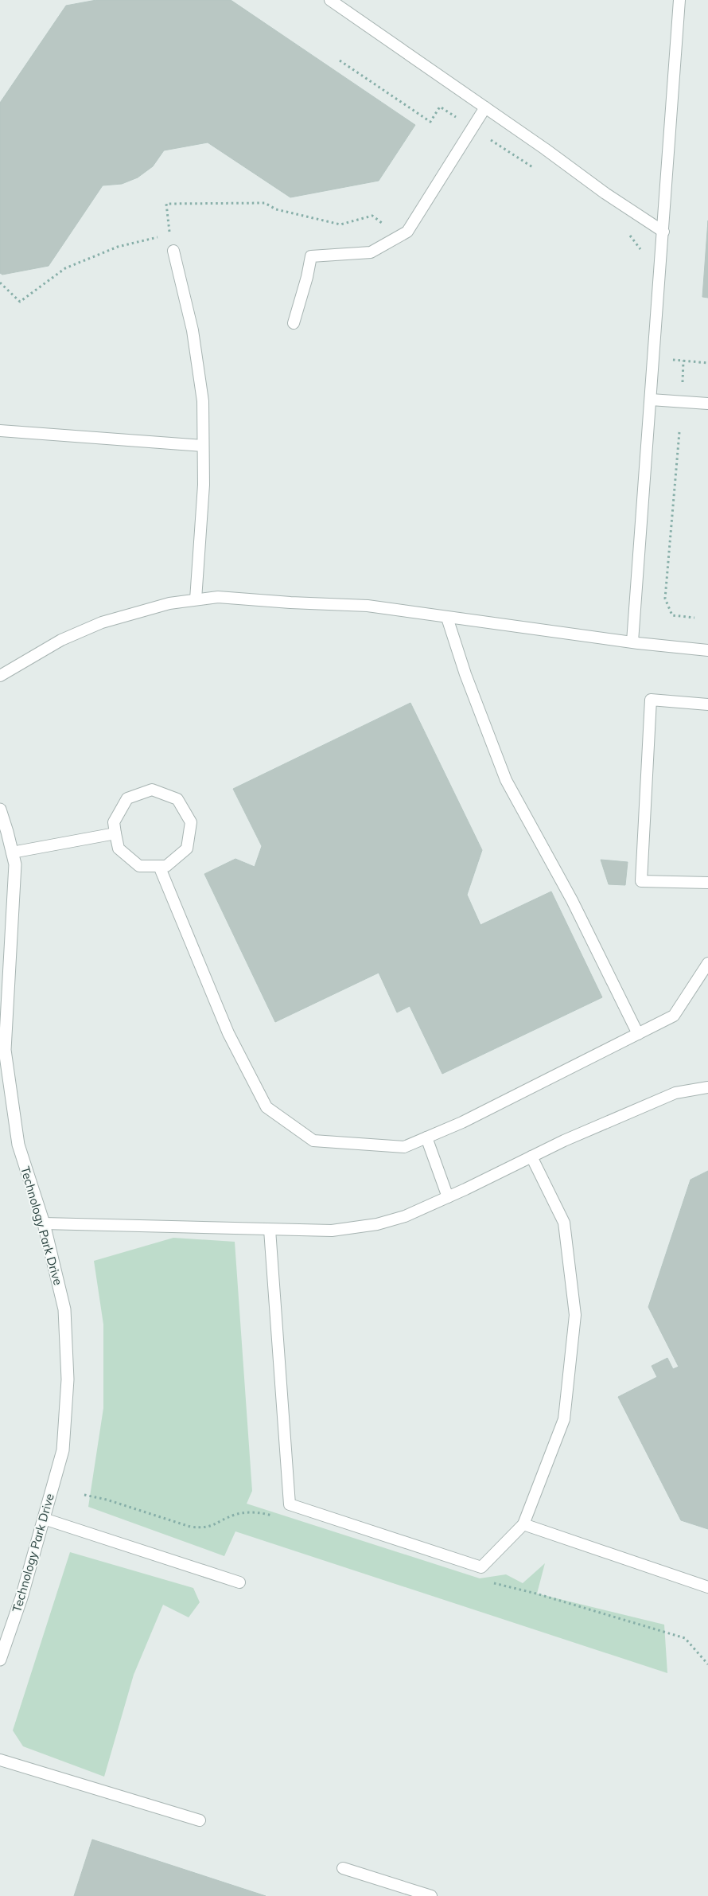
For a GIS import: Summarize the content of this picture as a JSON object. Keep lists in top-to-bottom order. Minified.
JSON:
{"streets":{"street":["Technology Park Drive"]}}
